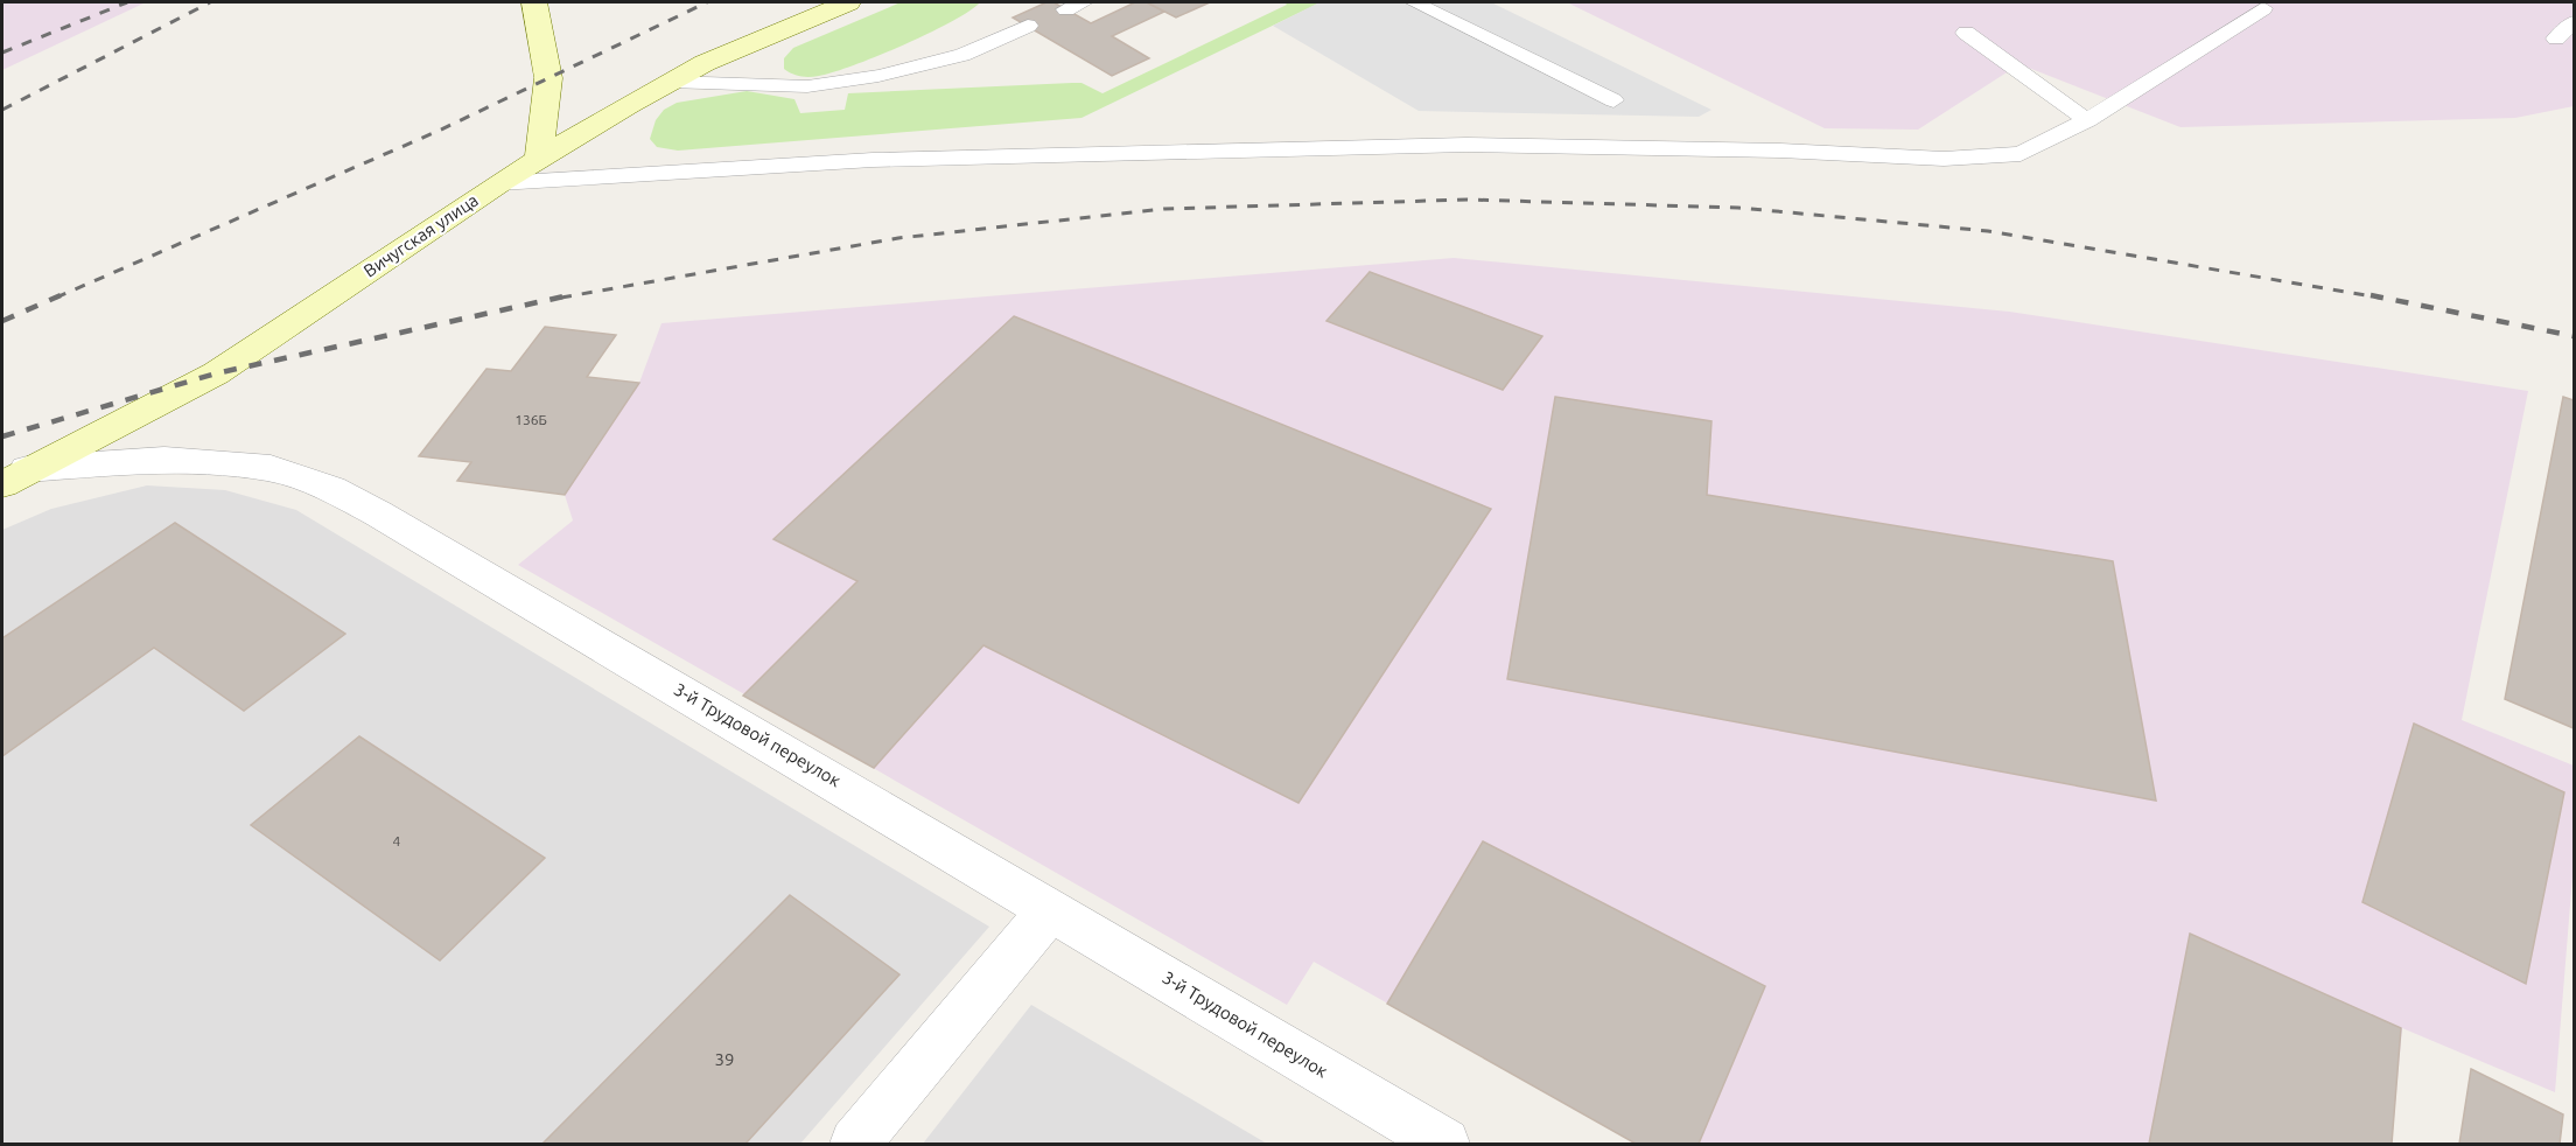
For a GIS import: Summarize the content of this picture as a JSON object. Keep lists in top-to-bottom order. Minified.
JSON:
{"streets":{"main road":["Вичугская улица"],"street":["3-й Трудовой переулок"]},"crossings":[["Вичугская улица","3-й Трудовой переулок"]],"house_numbers":["136Б","4","39"]}
